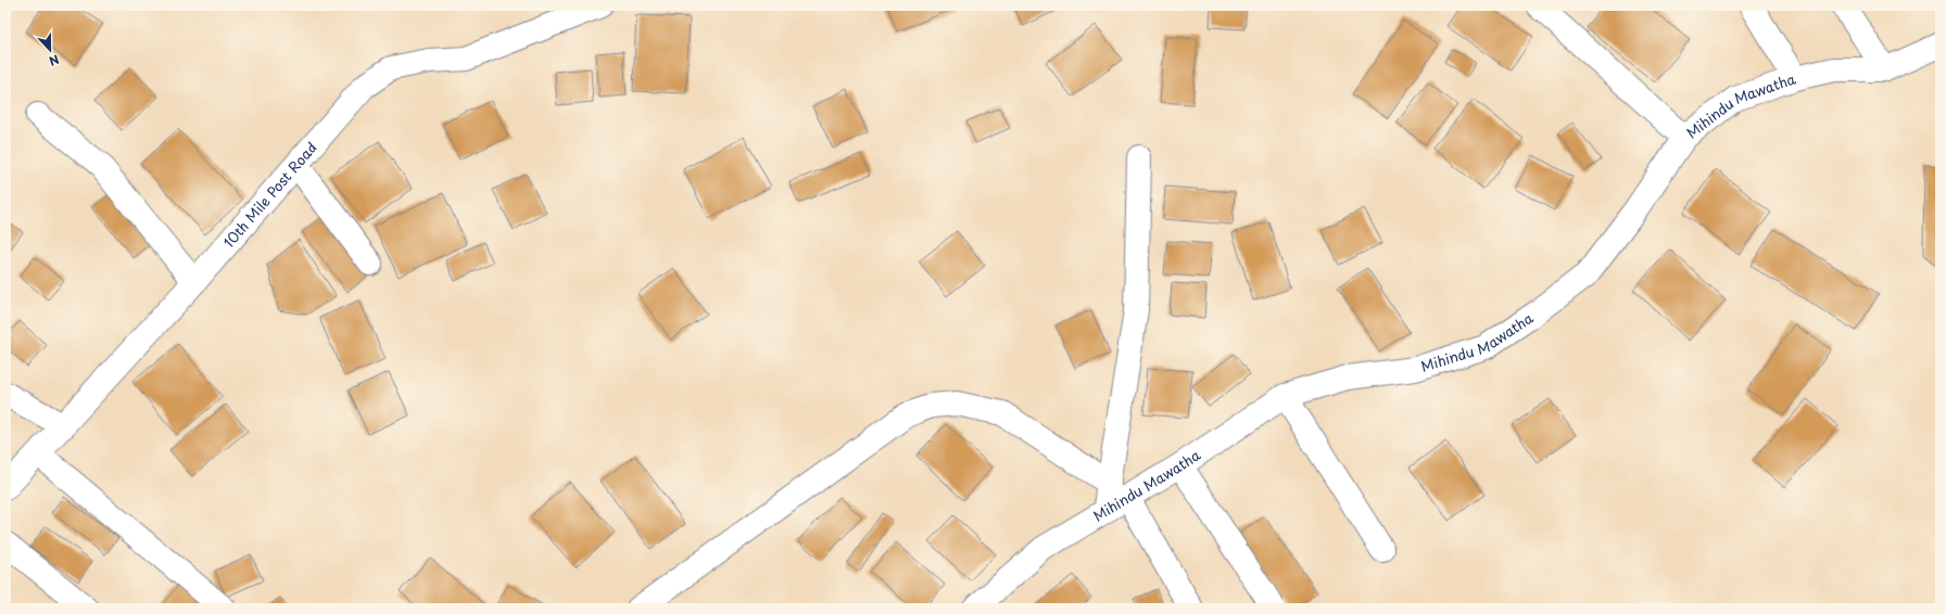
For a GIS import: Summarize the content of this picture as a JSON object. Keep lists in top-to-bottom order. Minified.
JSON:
{"streets":{"street":["Mihindu Mawatha","10th Mile Post Road"]},"north":"bottom"}
